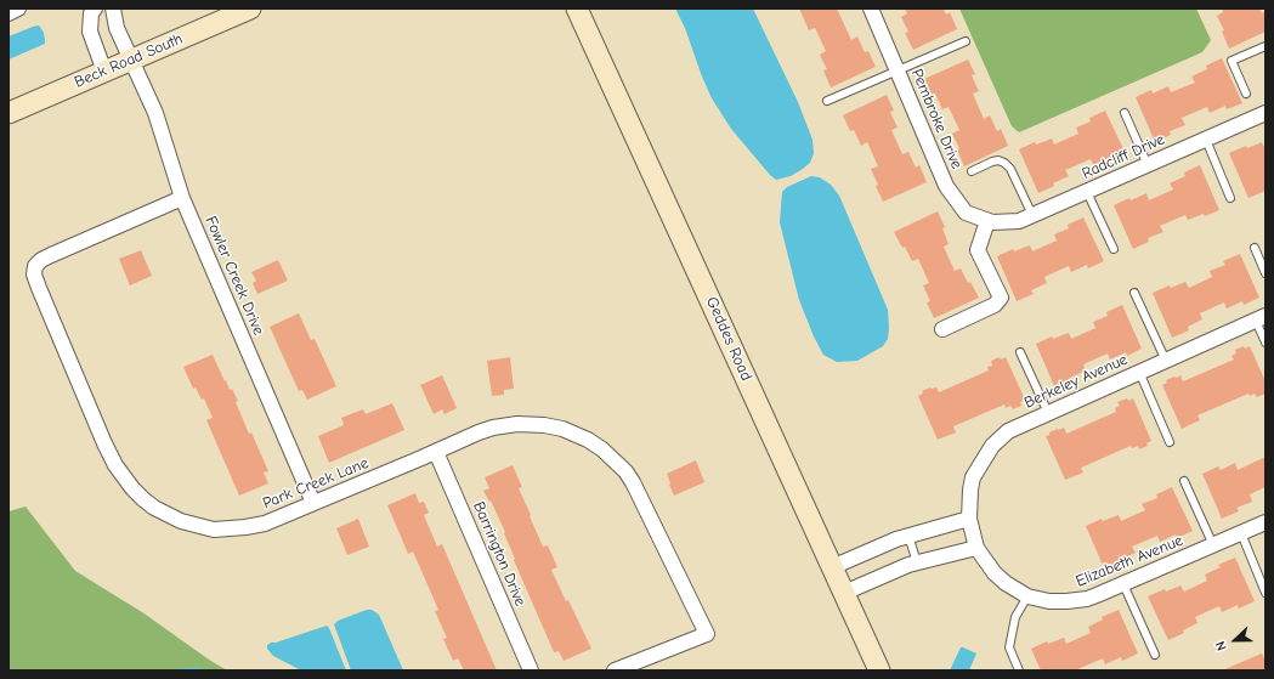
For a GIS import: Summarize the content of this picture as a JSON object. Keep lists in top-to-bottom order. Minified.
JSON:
{"streets":{"main road":["Beck Road South","Geddes Road"],"street":["Pembroke Drive","Radcliff Drive","Fowler Creek Drive","Berkeley Avenue","Park Creek Lane","Barrington Drive","Elizabeth Avenue"]},"crossings":[["Beck Road South","Fowler Creek Drive"],["Pembroke Drive","Radcliff Drive"],["Fowler Creek Drive","Park Creek Lane"],["Berkeley Avenue","Elizabeth Avenue"],["Park Creek Lane","Barrington Drive"]],"north":"left"}
